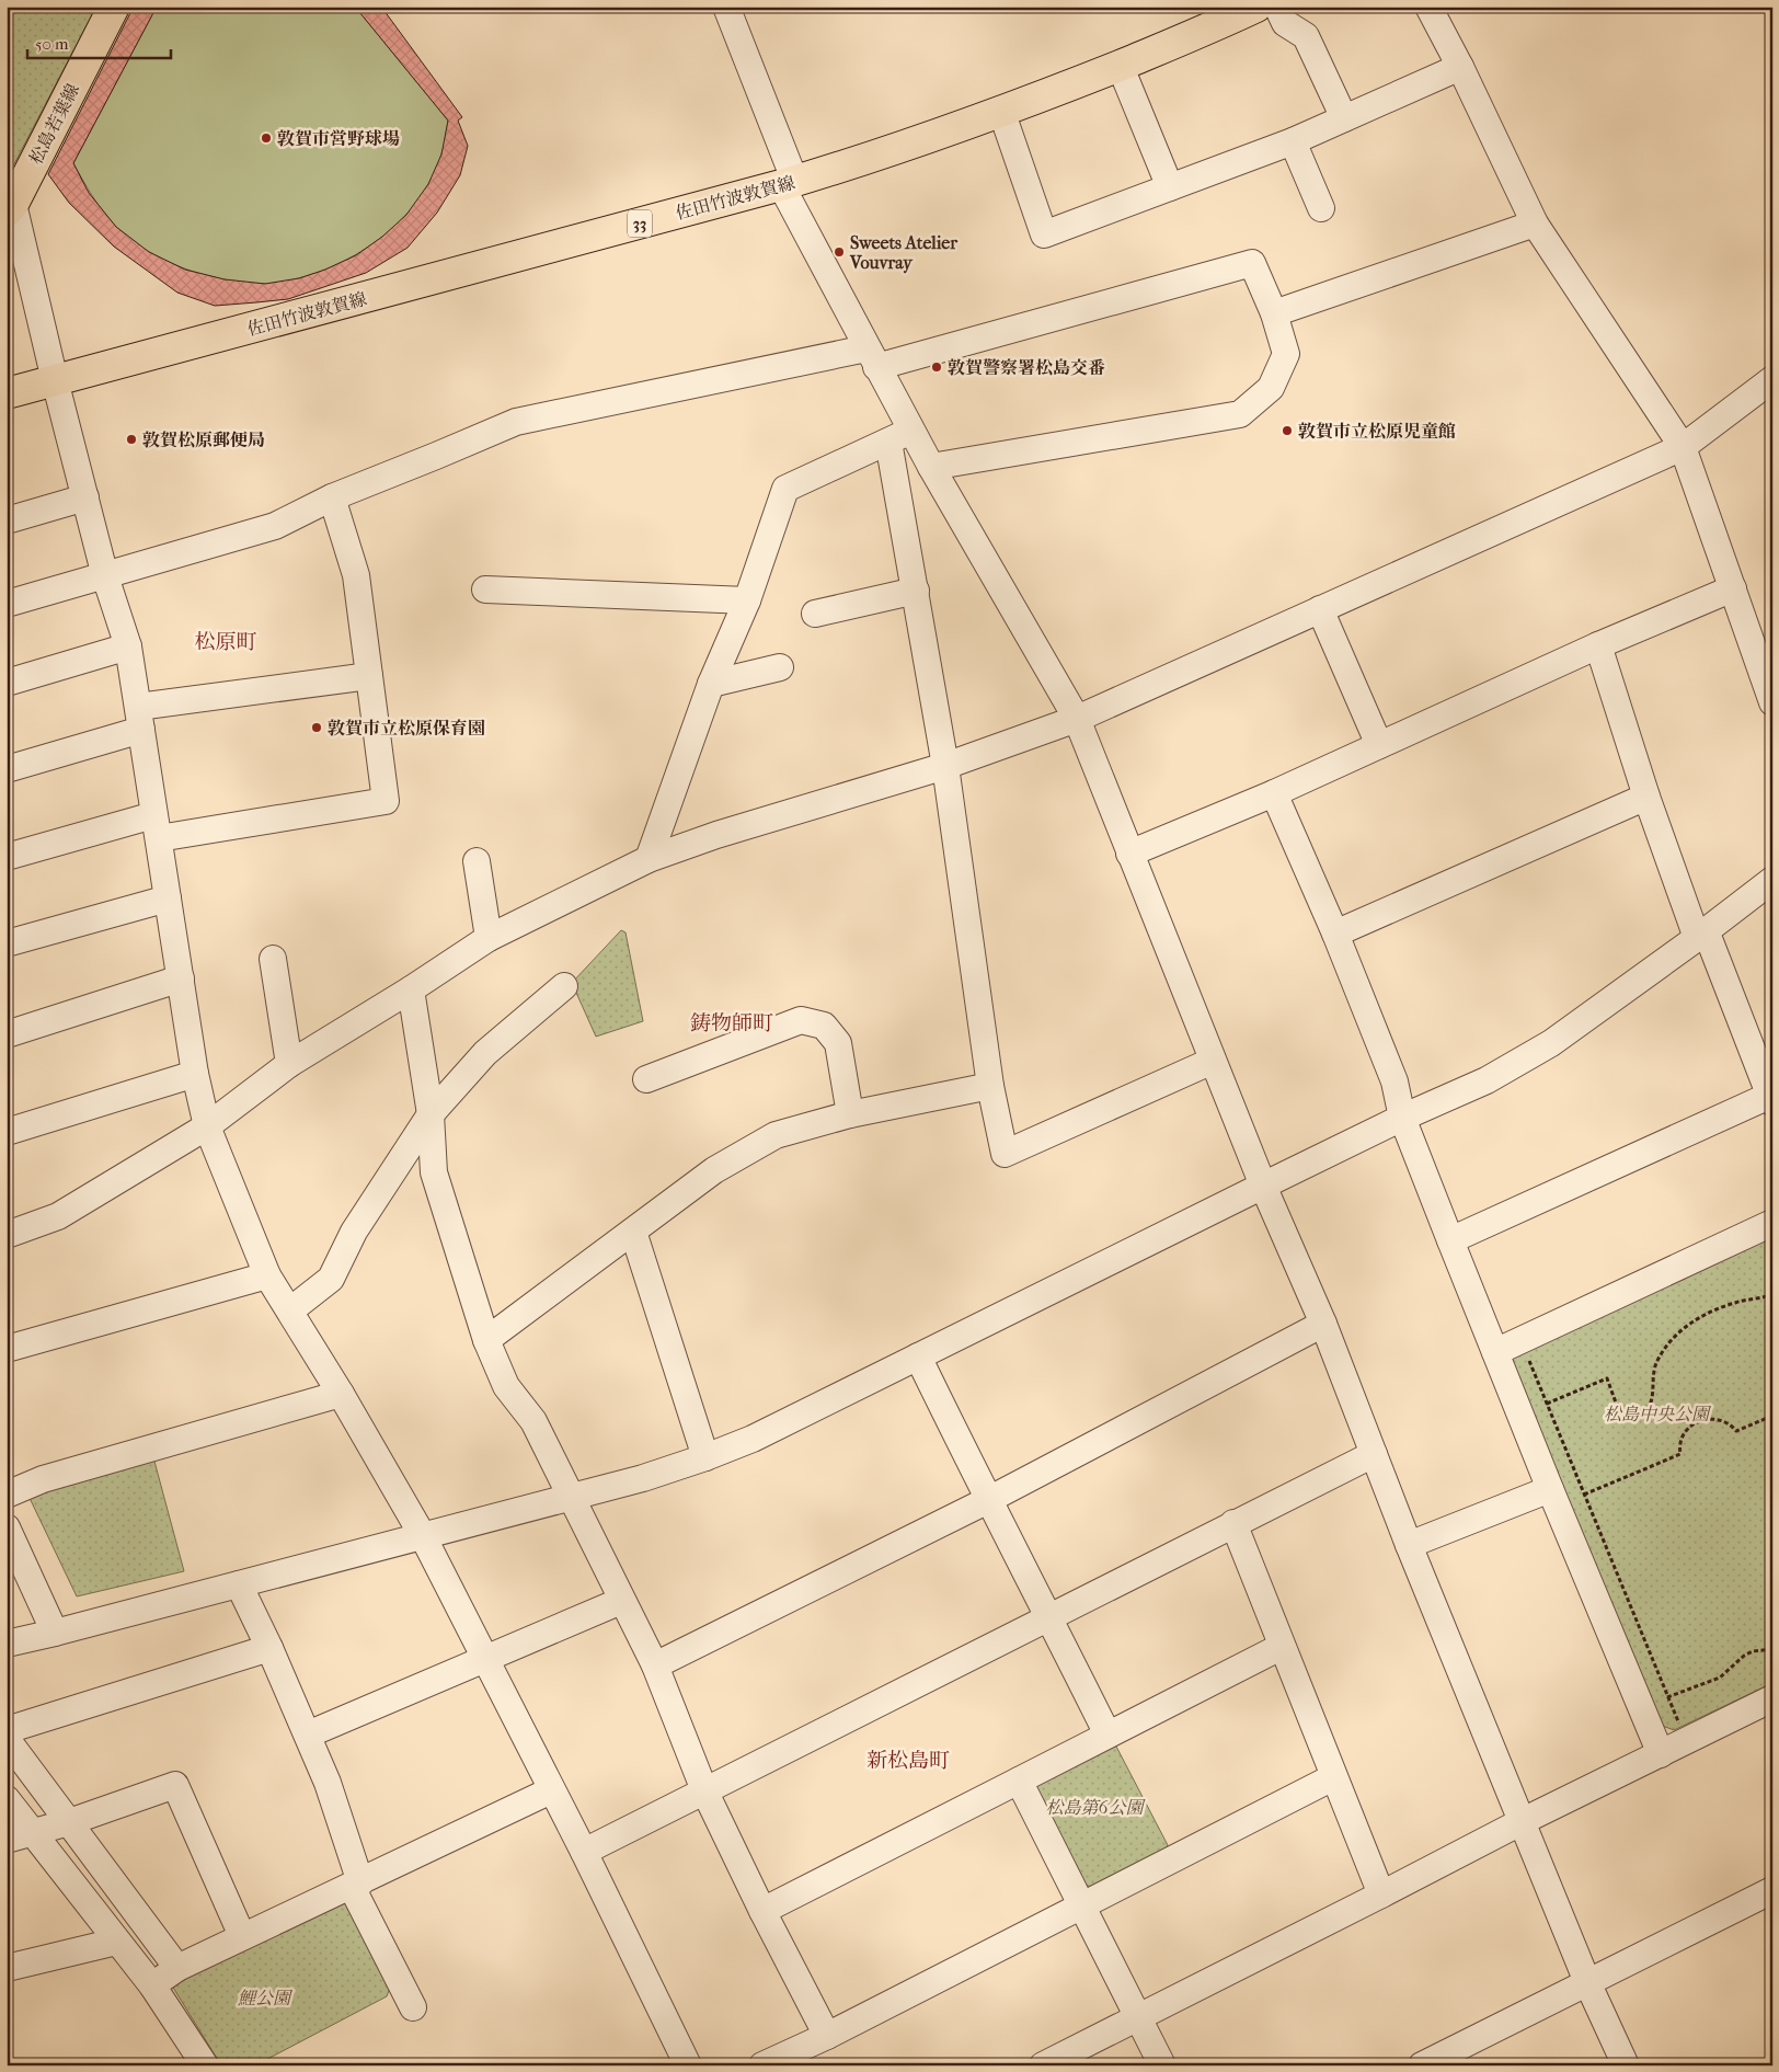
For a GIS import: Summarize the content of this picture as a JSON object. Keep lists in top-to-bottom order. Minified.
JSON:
{"streets":{"main road":["松島若葉線","佐田竹波敦賀線","33"]},"districts":["松原町","鋳物師町","新松島町"],"parks":["松島中央公園","松島第6公園","鯉公園"],"places":["敦賀市営野球場","Sweets Atelier Vouvray","敦賀警察署松島交番","敦賀市立松原児童館","敦賀松原郵便局","敦賀市立松原保育園"],"scale_bar":"50 m"}
